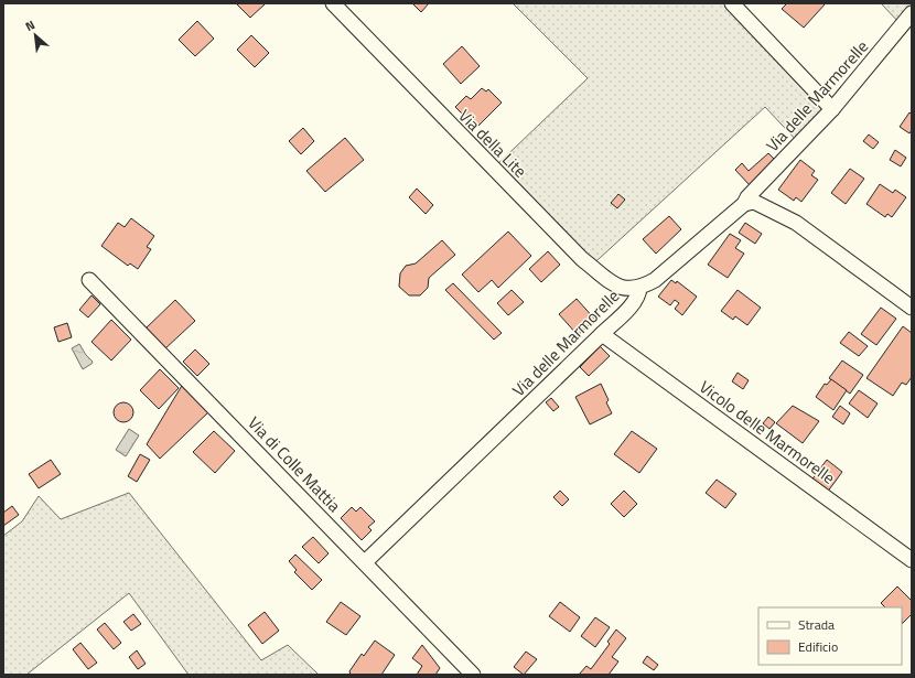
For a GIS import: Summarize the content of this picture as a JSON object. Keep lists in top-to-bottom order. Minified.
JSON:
{"streets":{"street":["Via delle Marmorelle","Via della Lite","Vicolo delle Marmorelle","Via di Colle Mattia"]},"crossings":[["Via delle Marmorelle","Via della Lite"],["Via delle Marmorelle","Vicolo delle Marmorelle"],["Via delle Marmorelle","Via di Colle Mattia"]],"legend":["Strada","Edificio"],"north":"top left"}
